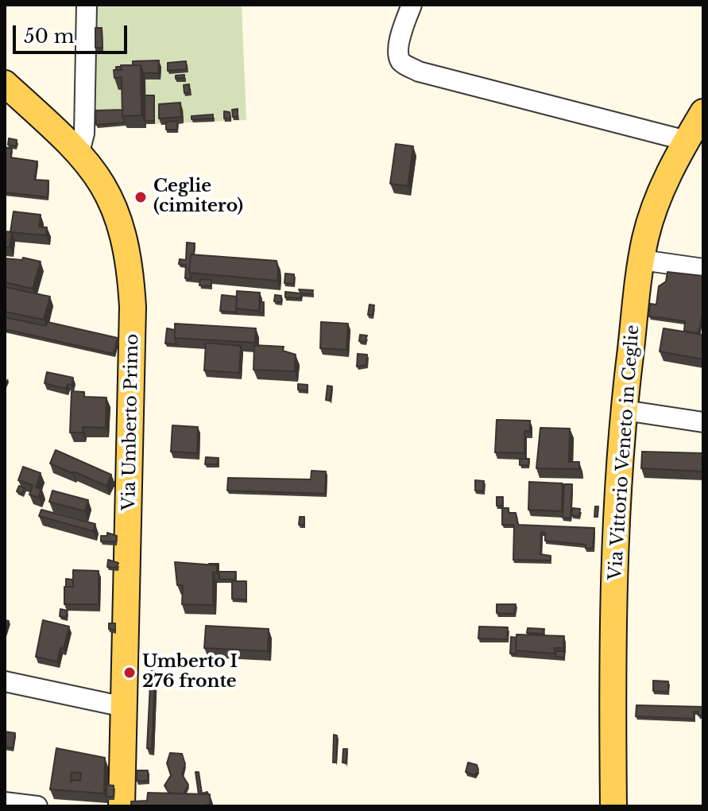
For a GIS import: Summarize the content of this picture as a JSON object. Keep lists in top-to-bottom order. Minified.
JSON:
{"streets":{"main road":["Via Umberto Primo","Via Vittorio Veneto in Ceglie"]},"places":["Ceglie (cimitero)","Umberto I 276 fronte"],"scale_bar":"50 m"}
